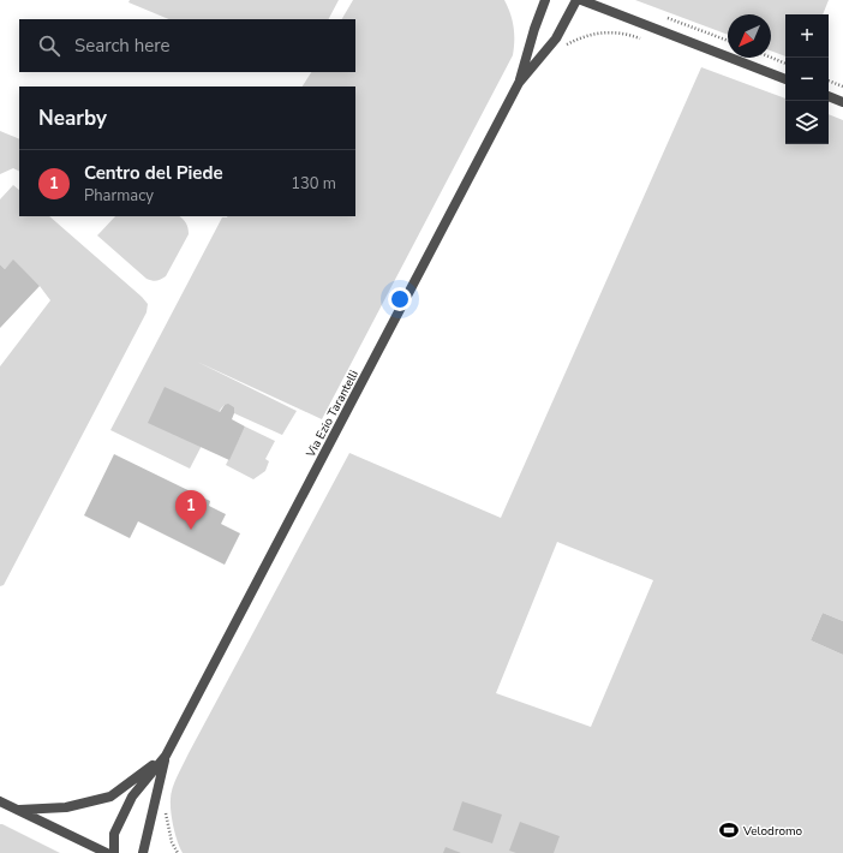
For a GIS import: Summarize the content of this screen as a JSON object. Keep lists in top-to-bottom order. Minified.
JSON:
{"streets":{"street":["Via Ezio Tarantelli"]},"places":{"sports":["Velodromo"]},"north":"bottom left","page":{"map_buttons":["+","−"],"search":"Search here","heading":"Nearby","list":[{"mark":"1","name":"Centro del Piede","note":"Pharmacy","value":"130 m"}],"pins":"1"}}
